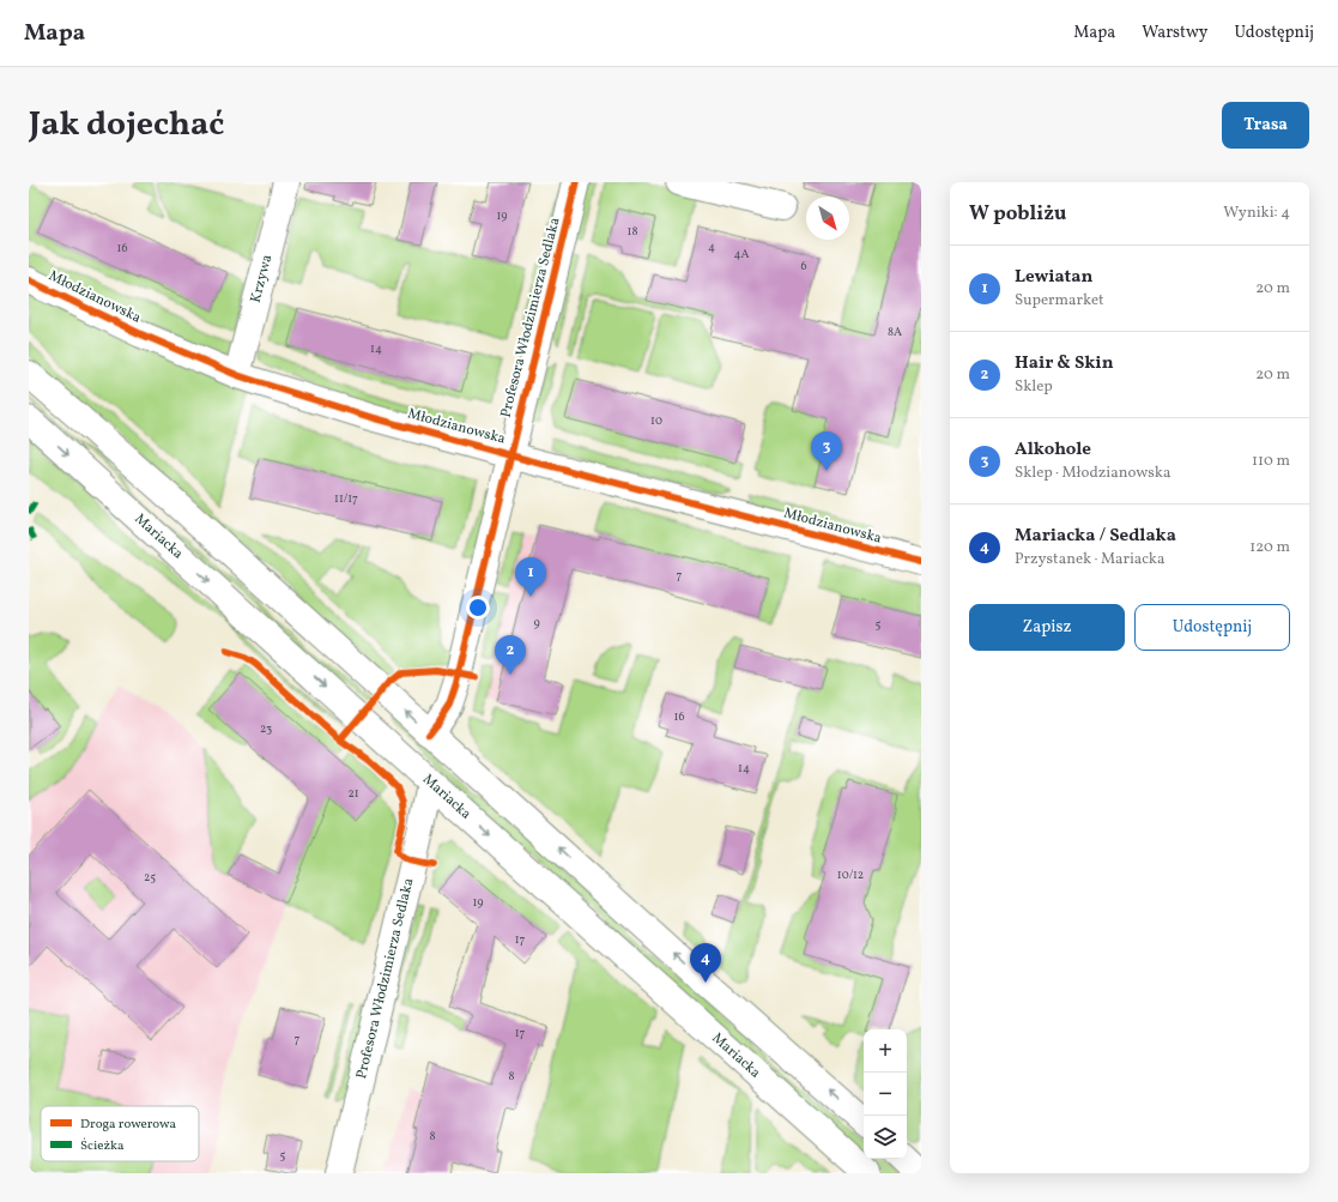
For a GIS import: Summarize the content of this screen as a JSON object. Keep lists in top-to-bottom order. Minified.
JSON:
{"streets":{"main road":["Krzywa","Młodzianowska","Profesora Włodzimierza Sedlaka","Mariacka"]},"crossings":[["Krzywa","Młodzianowska"],["Młodzianowska","Profesora Włodzimierza Sedlaka"],["Profesora Włodzimierza Sedlaka","Mariacka"]],"house_numbers":["19","18","4","16","4A","6","8A","14","10","11/17","7","9","5","16","23","14","21","10/12","25","19","17","17","7","8","8","5"],"legend":["Droga rowerowa","Ścieżka"],"north":"bottom right","page":{"header":"Mapa","nav":["Mapa","Warstwy","Udostępnij"],"title":"Jak dojechać","buttons":["Trasa",["Zapisz","Udostępnij"]],"heading":["W pobliżu","Wyniki: 4"],"list":[{"mark":"1","name":"Lewiatan","note":"Supermarket","value":"20 m"},{"mark":"2","name":"Hair & Skin","note":"Sklep","value":"20 m"},{"mark":"3","name":"Alkohole","note":"Sklep · Młodzianowska","value":"110 m"},{"mark":"4","name":"Mariacka / Sedlaka","note":"Przystanek · Mariacka","value":"120 m"}],"pins":["3","1","2","4"],"map_buttons":["+","−"]}}
